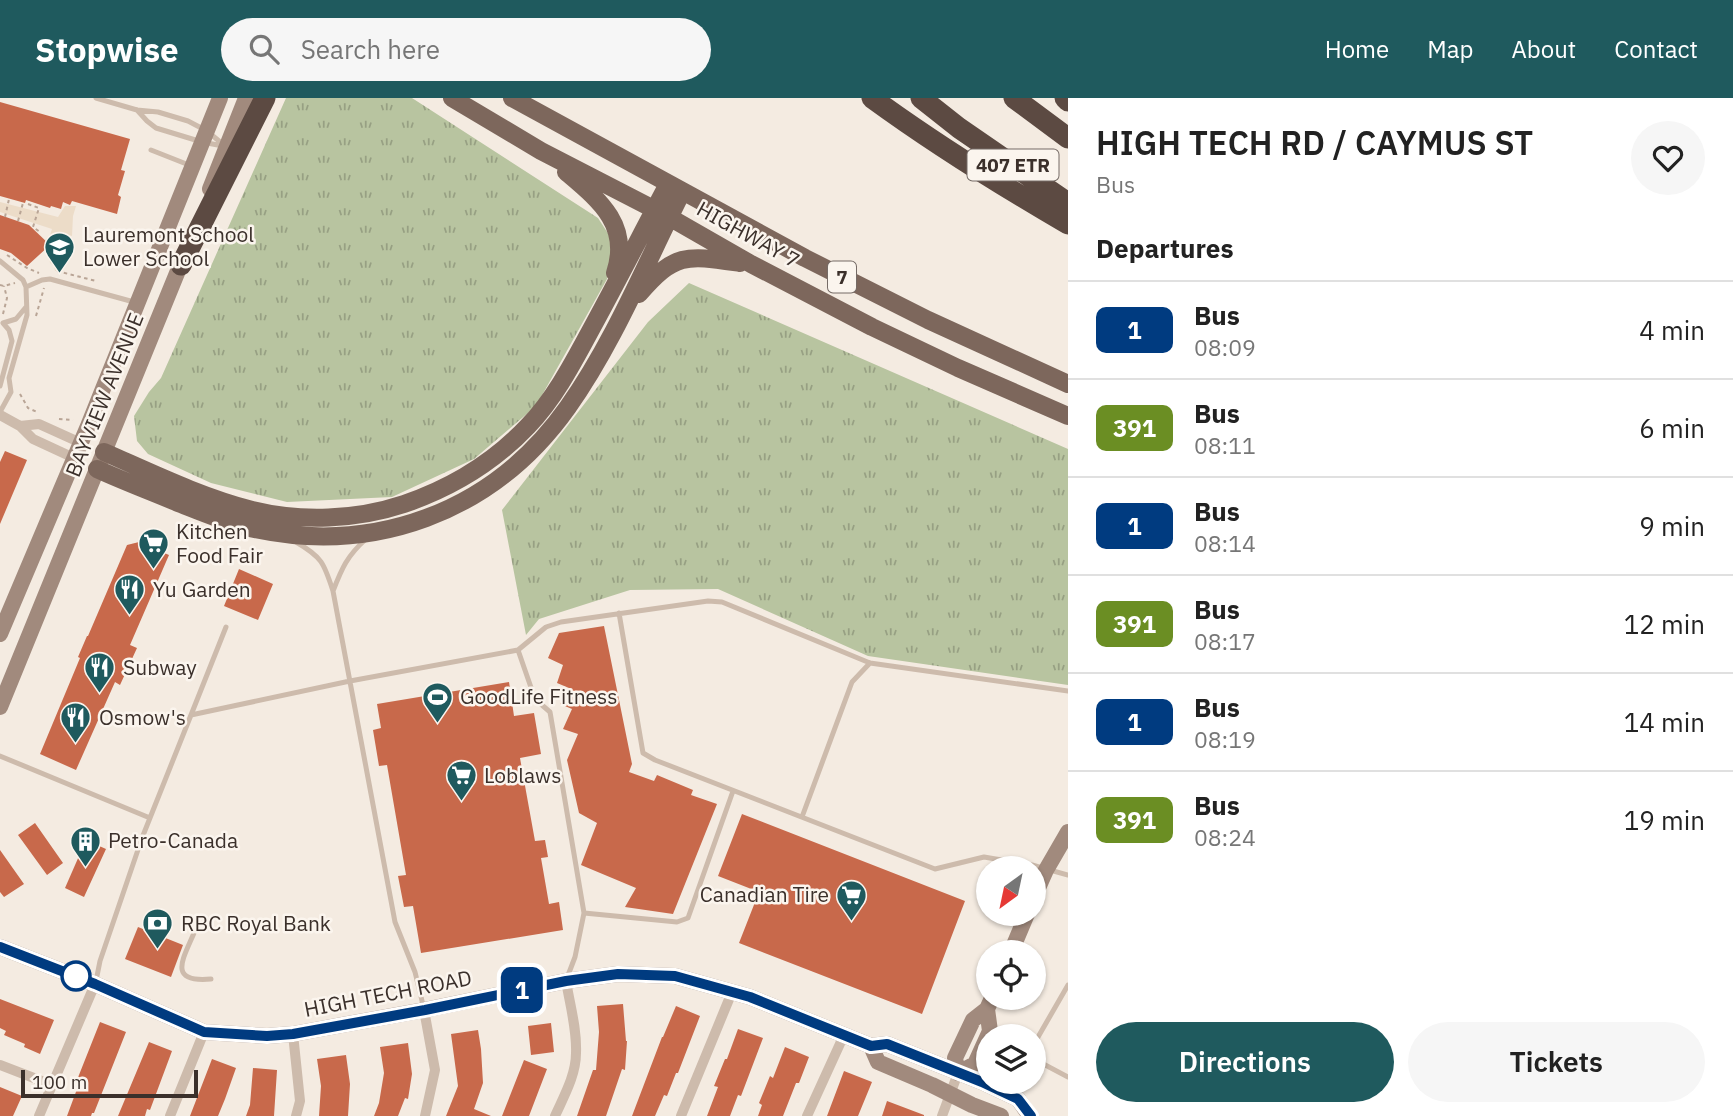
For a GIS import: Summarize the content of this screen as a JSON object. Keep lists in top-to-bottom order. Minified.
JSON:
{"streets":{"highway":["407 ETR"],"main road":["HIGHWAY 7","7"],"street":["BAYVIEW AVENUE","HIGH TECH ROAD"]},"places":{"school or university":["Lauremont School Lower School"],"supermarket":["Kitchen Food Fair","Loblaws","Canadian Tire"],"restaurant":["Yu Garden","Subway","Osmow's"],"sports":["GoodLife Fitness"],"building":["Petro-Canada"],"bank":["RBC Royal Bank"]},"lines":["bus line 1"],"scale_bar":"100 m","north":"bottom left","page":{"header":"Stopwise","search":"Search here","nav":["Home","Map","About","Contact"],"on_map":"1","heading":[["HIGH TECH RD / CAYMUS ST","Bus"],"Departures"],"list":[{"mark":"1","name":"Bus","note":"08:09","value":"4 min"},{"mark":"391","name":"Bus","note":"08:11","value":"6 min"},{"mark":"1","name":"Bus","note":"08:14","value":"9 min"},{"mark":"391","name":"Bus","note":"08:17","value":"12 min"},{"mark":"1","name":"Bus","note":"08:19","value":"14 min"},{"mark":"391","name":"Bus","note":"08:24","value":"19 min"}],"buttons":["Directions","Tickets"],"scale":"100 m"}}
